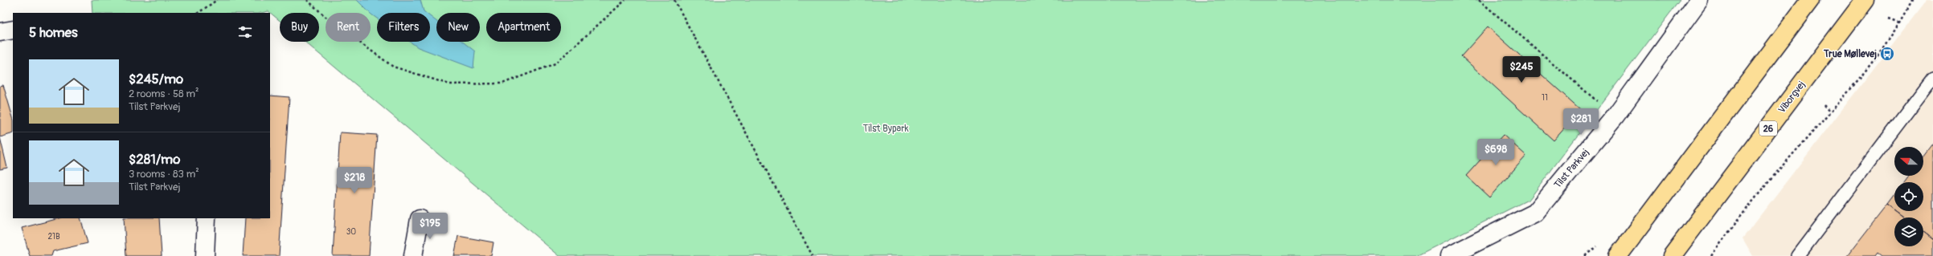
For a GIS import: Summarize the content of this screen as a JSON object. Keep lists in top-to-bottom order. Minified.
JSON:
{"streets":{"main road":["Viborgvej","26"],"street":["Tilst Parkvej"]},"parks":["Tilst Bypark"],"places":{"bus stop":["True Møllevej"]},"house_numbers":["11","30","21B"],"north":"left","page":{"chip":["Buy","Rent","Filters","New","Apartment"],"heading":"5 homes","list":[{"name":"$245/mo","note":"2 rooms · 58 m² · Tilst Parkvej"},{"name":"$281/mo","note":"3 rooms · 83 m² · Tilst Parkvej"}],"price":["$245","$281","$698","$218","$195"]}}
